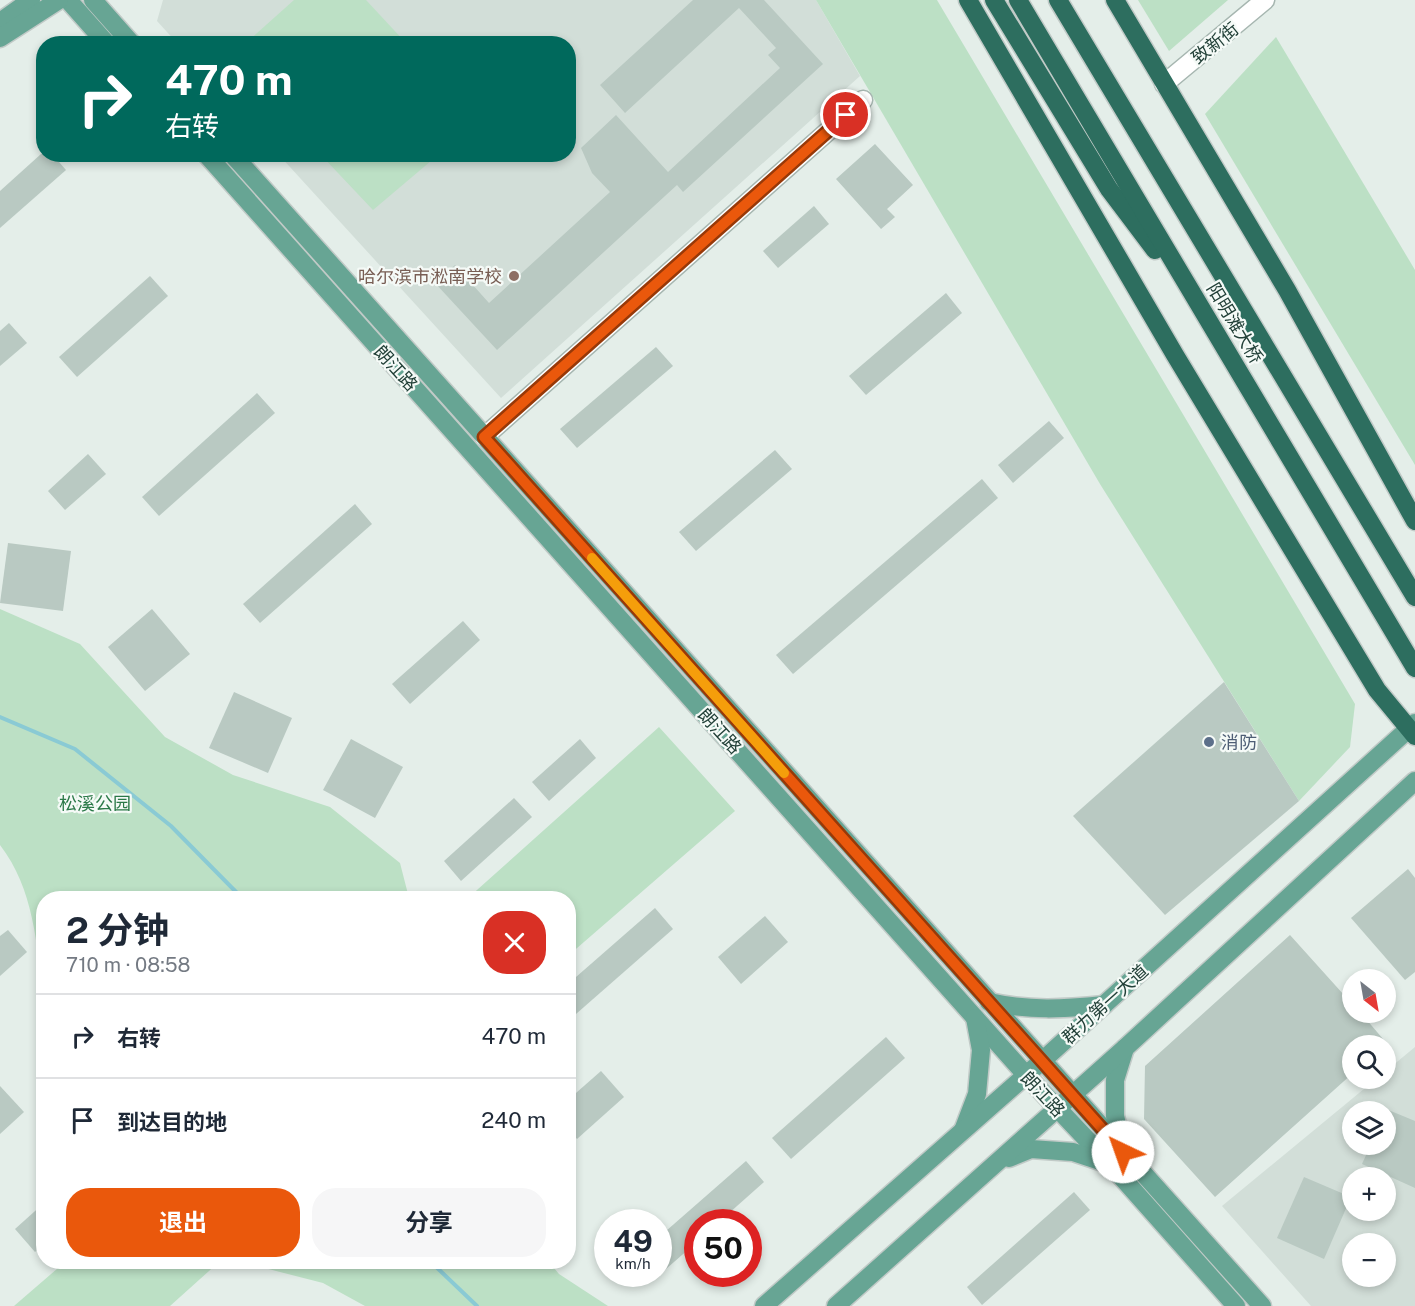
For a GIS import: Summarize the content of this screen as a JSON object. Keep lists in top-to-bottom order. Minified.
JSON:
{"streets":{"highway":["阳明滩大桥"],"main road":["朗江路","群力第一大道"],"street":["致新街"]},"crossings":[["朗江路","群力第一大道"]],"parks":["松溪公园"],"places":["哈尔滨市淞南学校","消防"],"north":"bottom right","page":{"turn":["470 m","右转"],"heading":["2 分钟","710 m · 08:58"],"map_buttons":["+","−"],"list":[{"name":"右转","value":"470 m"},{"name":"到达目的地","value":"240 m"}],"buttons":["退出","分享"],"speed":"49 km/h","limit":"50"}}
